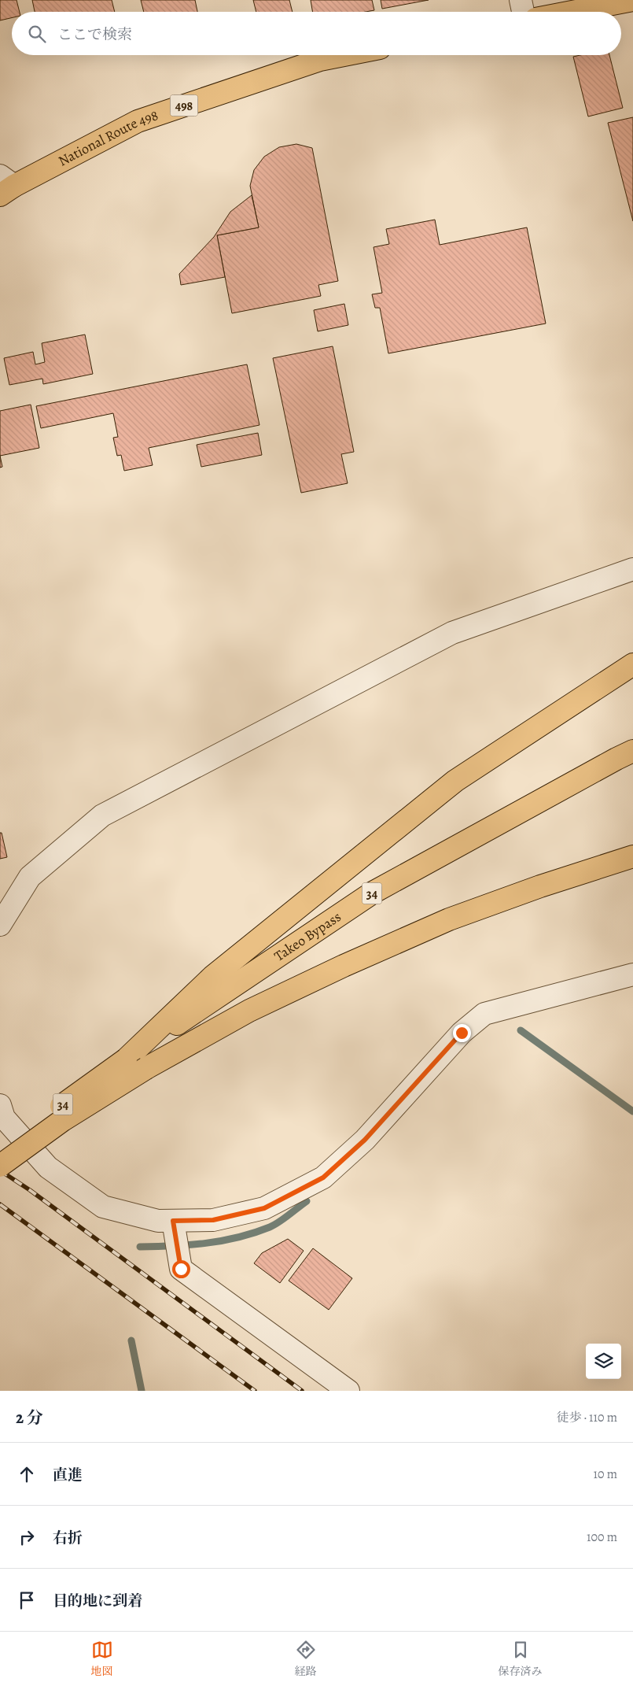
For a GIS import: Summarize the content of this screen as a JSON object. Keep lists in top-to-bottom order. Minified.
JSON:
{"streets":{"highway":["498","National Route 498","34","Takeo Bypass"]},"page":{"search":"ここで検索","heading":["2 分","徒歩 · 110 m"],"list":[["直進","10 m"],["右折","100 m"],"目的地に到着"],"nav":["地図","経路","保存済み"]}}
